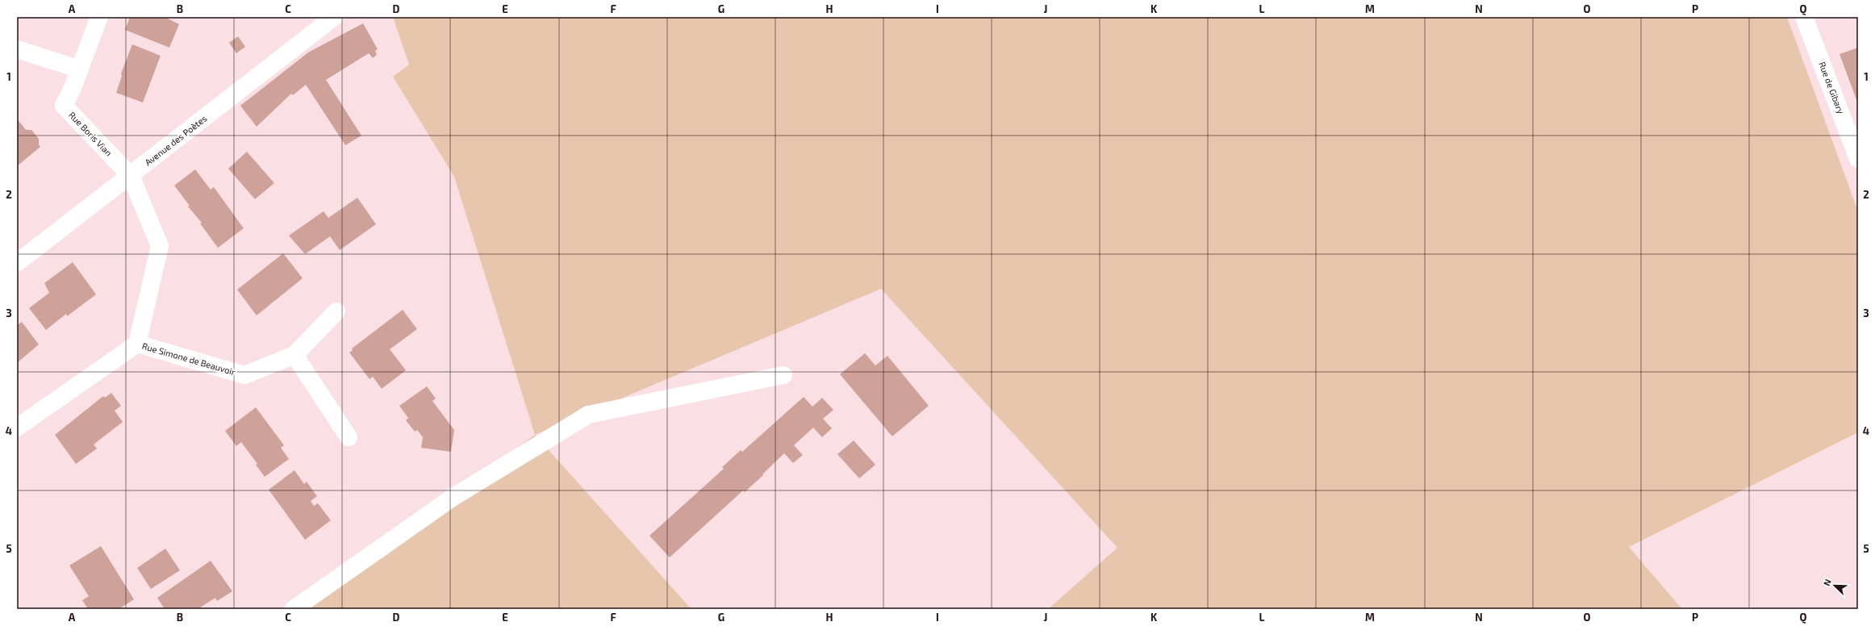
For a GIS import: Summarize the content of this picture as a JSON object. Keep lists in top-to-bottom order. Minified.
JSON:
{"streets":{"street":["Rue de Gibary","Rue Boris Vian","Avenue des Poètes","Rue Simone de Beauvoir"]},"crossings":[["Rue Boris Vian","Avenue des Poètes"],["Rue Boris Vian","Rue Simone de Beauvoir"],["Avenue des Poètes","Rue Simone de Beauvoir"]],"north":"top left","grid":{"columns":["A","B","C","D","E","F","G","H","I","J","K","L","M","N","O","P","Q"],"rows":["1","2","3","4","5"]}}
